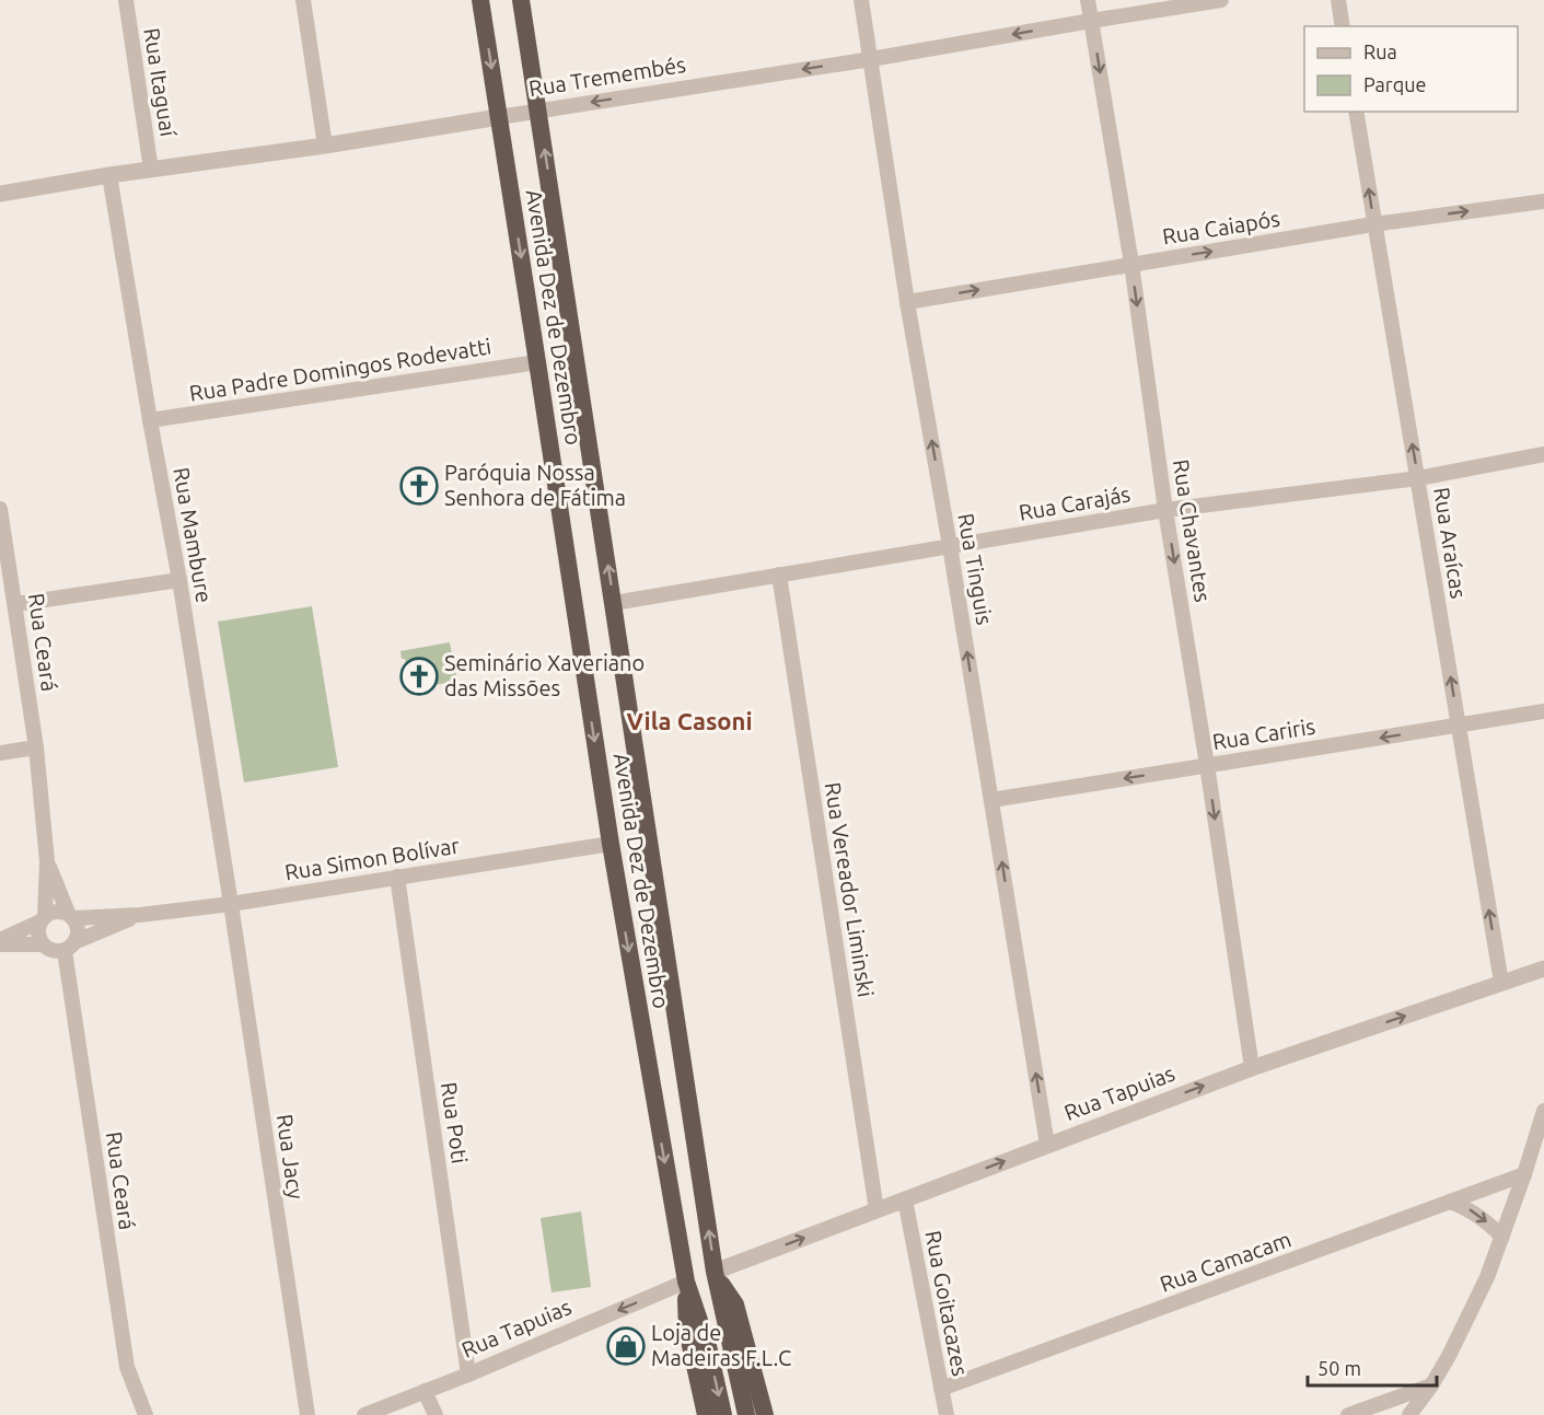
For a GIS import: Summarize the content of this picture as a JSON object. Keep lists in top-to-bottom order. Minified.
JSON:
{"streets":{"highway":["Avenida Dez de Dezembro"],"street":["Rua Tremembés","Rua Itaguaí","Rua Caiapós","Rua Padre Domingos Rodevatti","Rua Carajás","Rua Chavantes","Rua Mambure","Rua Araícas","Rua Tinguis","Rua Ceará","Rua Cariris","Rua Simon Bolívar","Rua Vereador Liminski","Rua Tapuias","Rua Poti","Rua Jacy","Rua Camacam","Rua Goitacazes"]},"crossings":[["Rua Tremembés","Rua Itaguaí"],["Rua Tremembés","Avenida Dez de Dezembro"],["Rua Tremembés","Rua Chavantes"],["Rua Tremembés","Rua Mambure"],["Rua Tremembés","Rua Tinguis"],["Rua Caiapós","Rua Chavantes"],["Rua Caiapós","Rua Araícas"],["Rua Caiapós","Rua Tinguis"],["Avenida Dez de Dezembro","Rua Padre Domingos Rodevatti"],["Avenida Dez de Dezembro","Rua Carajás"],["Avenida Dez de Dezembro","Rua Simon Bolívar"],["Avenida Dez de Dezembro","Rua Tapuias"],["Rua Padre Domingos Rodevatti","Rua Mambure"],["Rua Carajás","Rua Chavantes"],["Rua Carajás","Rua Araícas"],["Rua Carajás","Rua Tinguis"],["Rua Carajás","Rua Vereador Liminski"],["Rua Chavantes","Rua Cariris"],["Rua Chavantes","Rua Tapuias"],["Rua Mambure","Rua Simon Bolívar"],["Rua Mambure","Rua Jacy"],["Rua Araícas","Rua Cariris"],["Rua Araícas","Rua Tapuias"],["Rua Tinguis","Rua Cariris"],["Rua Tinguis","Rua Tapuias"],["Rua Ceará","Rua Simon Bolívar"],["Rua Simon Bolívar","Rua Poti"],["Rua Simon Bolívar","Rua Jacy"],["Rua Vereador Liminski","Rua Tapuias"],["Rua Tapuias","Rua Poti"],["Rua Tapuias","Rua Goitacazes"],["Rua Camacam","Rua Goitacazes"]],"one_way":["Rua Tremembés","Rua Caiapós","Rua Chavantes","Rua Araícas","Rua Tinguis","Rua Cariris"],"districts":["Vila Casoni"],"places":{"church":["Paróquia Nossa Senhora de Fátima","Seminário Xaveriano das Missões"],"shop":["Loja de Madeiras F.L.C"]},"legend":["Rua","Parque"],"scale_bar":"50 m"}
